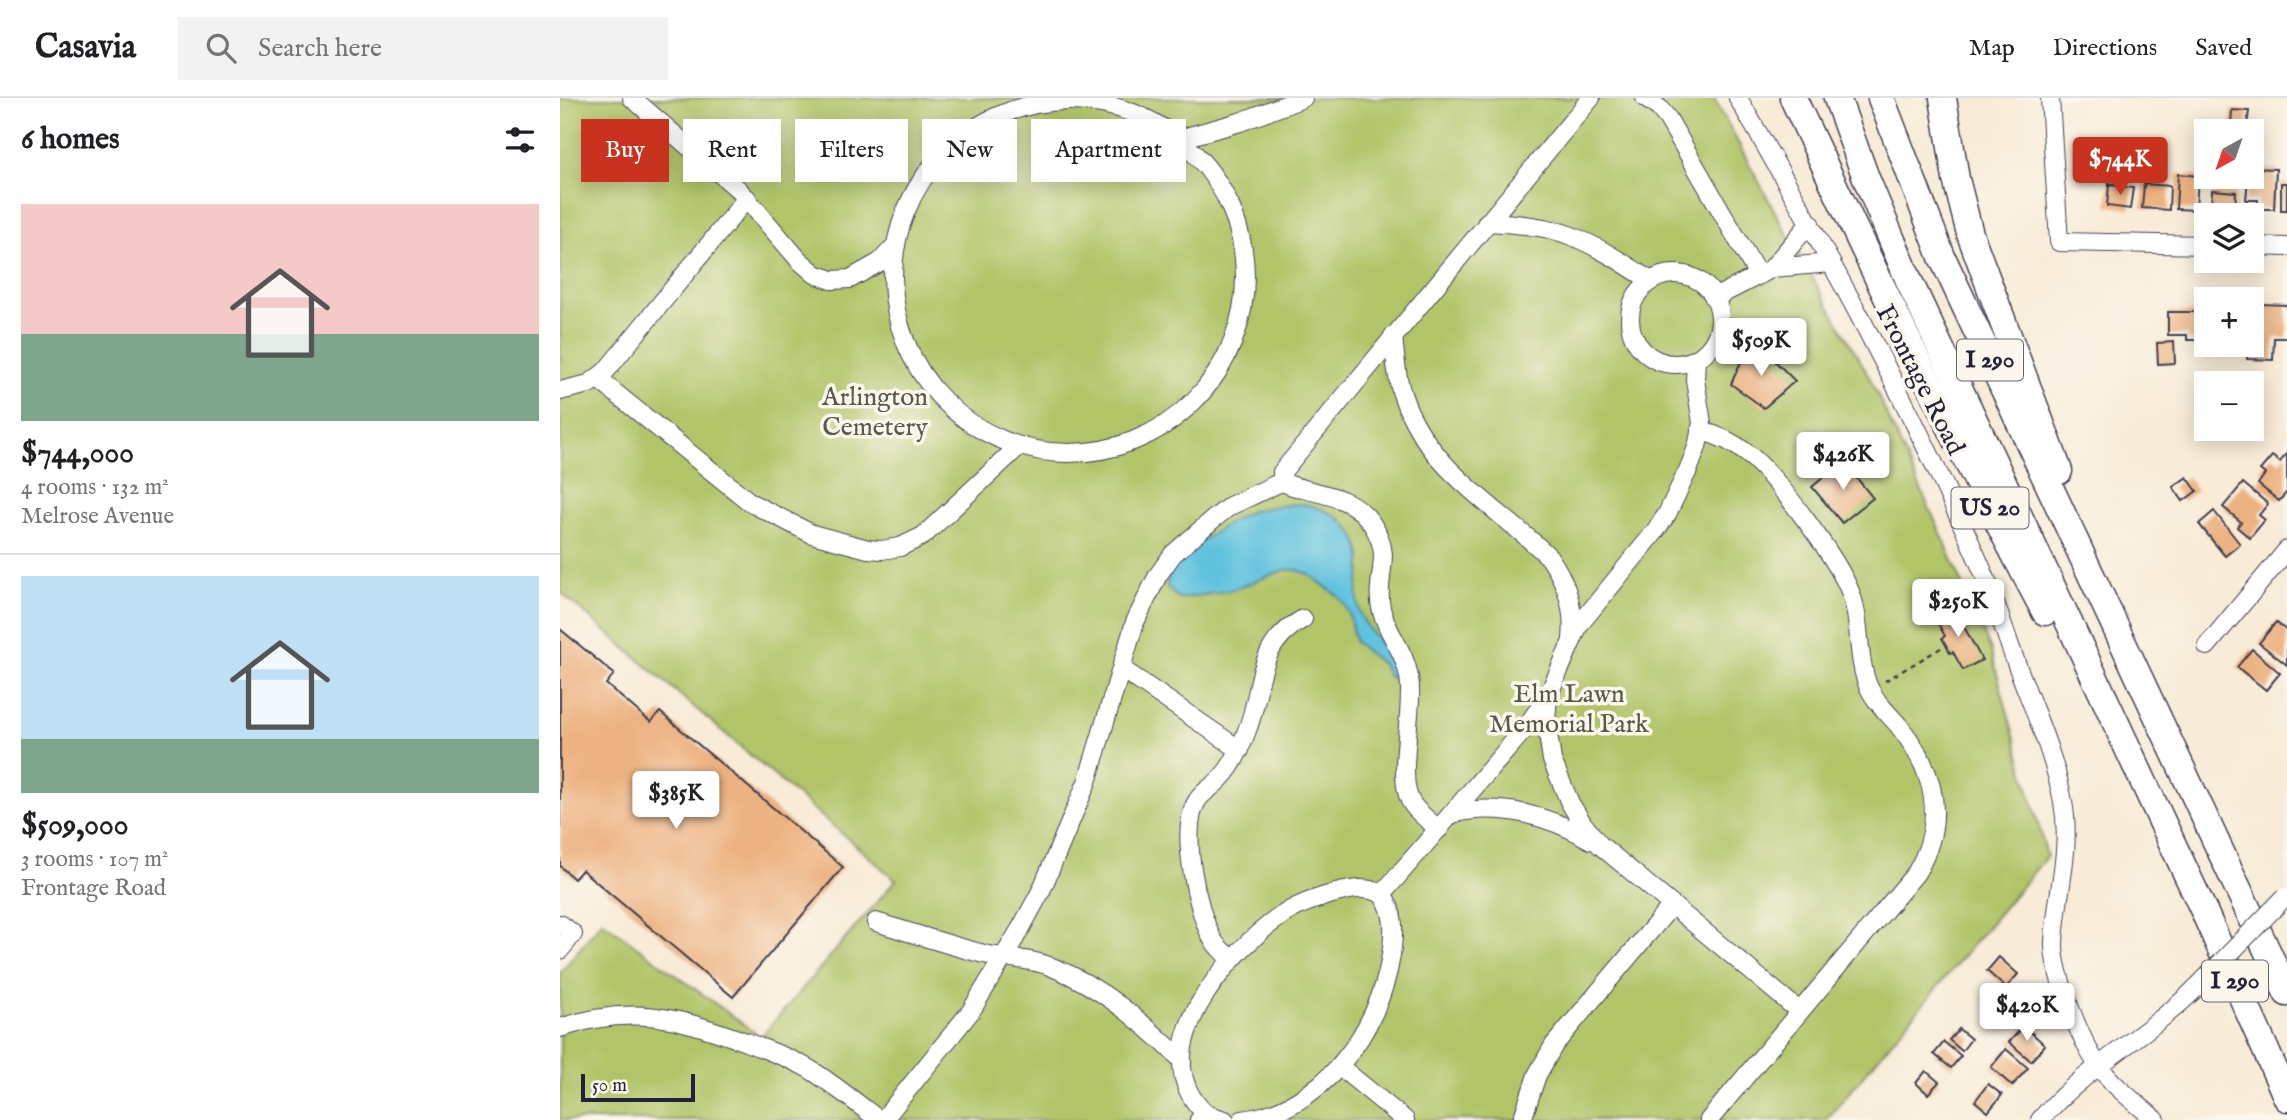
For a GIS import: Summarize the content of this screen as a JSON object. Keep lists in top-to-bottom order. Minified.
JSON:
{"streets":{"highway":["I 290","US 20"],"street":["Frontage Road"]},"crossings":[["I 290","US 20"]],"parks":["Arlington Cemetery","Elm Lawn Memorial Park"],"scale_bar":"50 m","north":"bottom left","page":{"header":"Casavia","search":"Search here","nav":["Map","Directions","Saved"],"heading":"6 homes","map_buttons":["+","−"],"chip":["Buy","Rent","Filters","New","Apartment"],"price":["$744K","$509K","$426K","$250K","$385K","$420K"],"list":[{"name":"$744,000","note":"4 rooms · 132 m² · Melrose Avenue"},{"name":"$509,000","note":"3 rooms · 107 m² · Frontage Road"}],"scale":"50 m"}}
